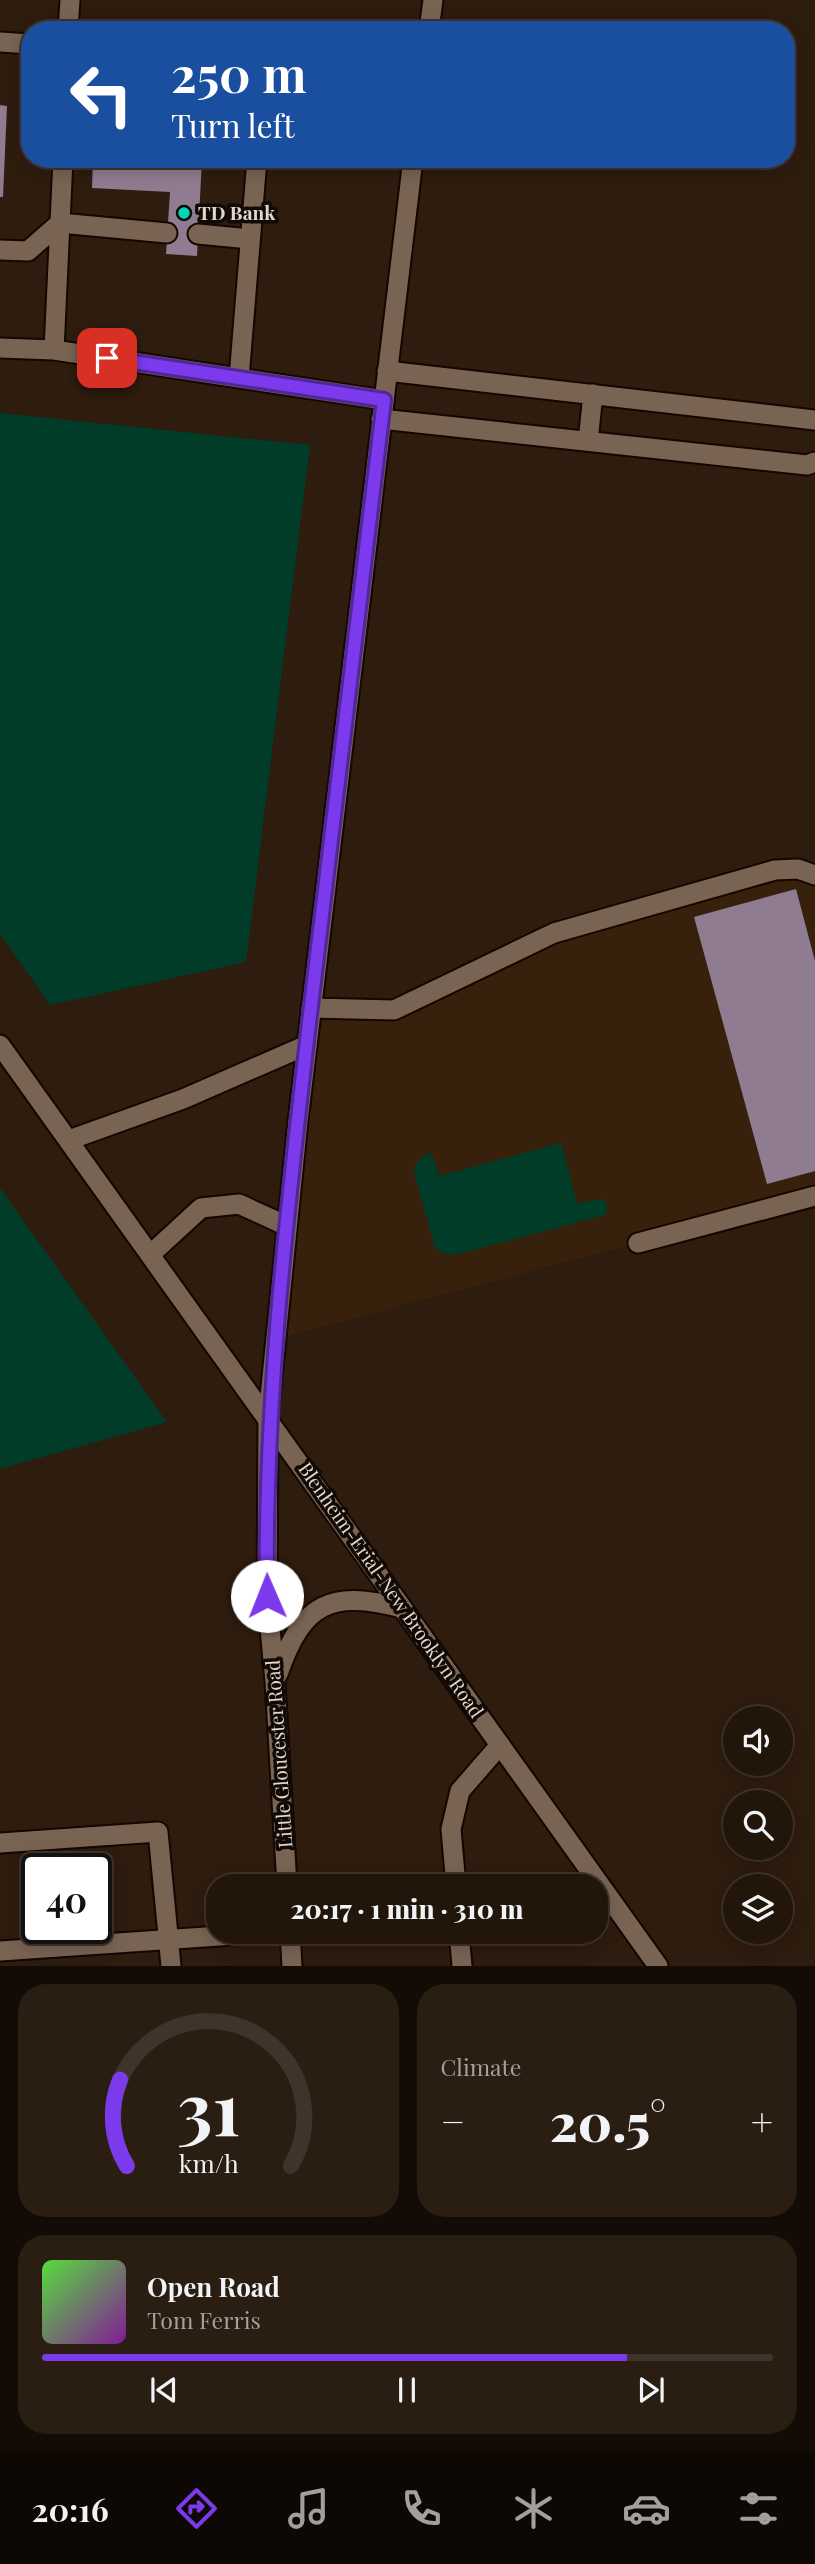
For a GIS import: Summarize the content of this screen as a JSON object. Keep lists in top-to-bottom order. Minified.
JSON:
{"streets":{"street":["Blenheim-Erial-New Brooklyn Road","Little Gloucester Road"]},"crossings":[["Blenheim-Erial-New Brooklyn Road","Little Gloucester Road"]],"places":["TD Bank"],"page":{"turn":["250 m","Turn left"],"limit":"40","trip":"20:17 · 1 min · 310 m","tile":"Climate","heat":["−","20.5°","+"],"song":["Open Road","Tom Ferris"],"tabs":"20:16","gauge":["31","km/h"]}}
